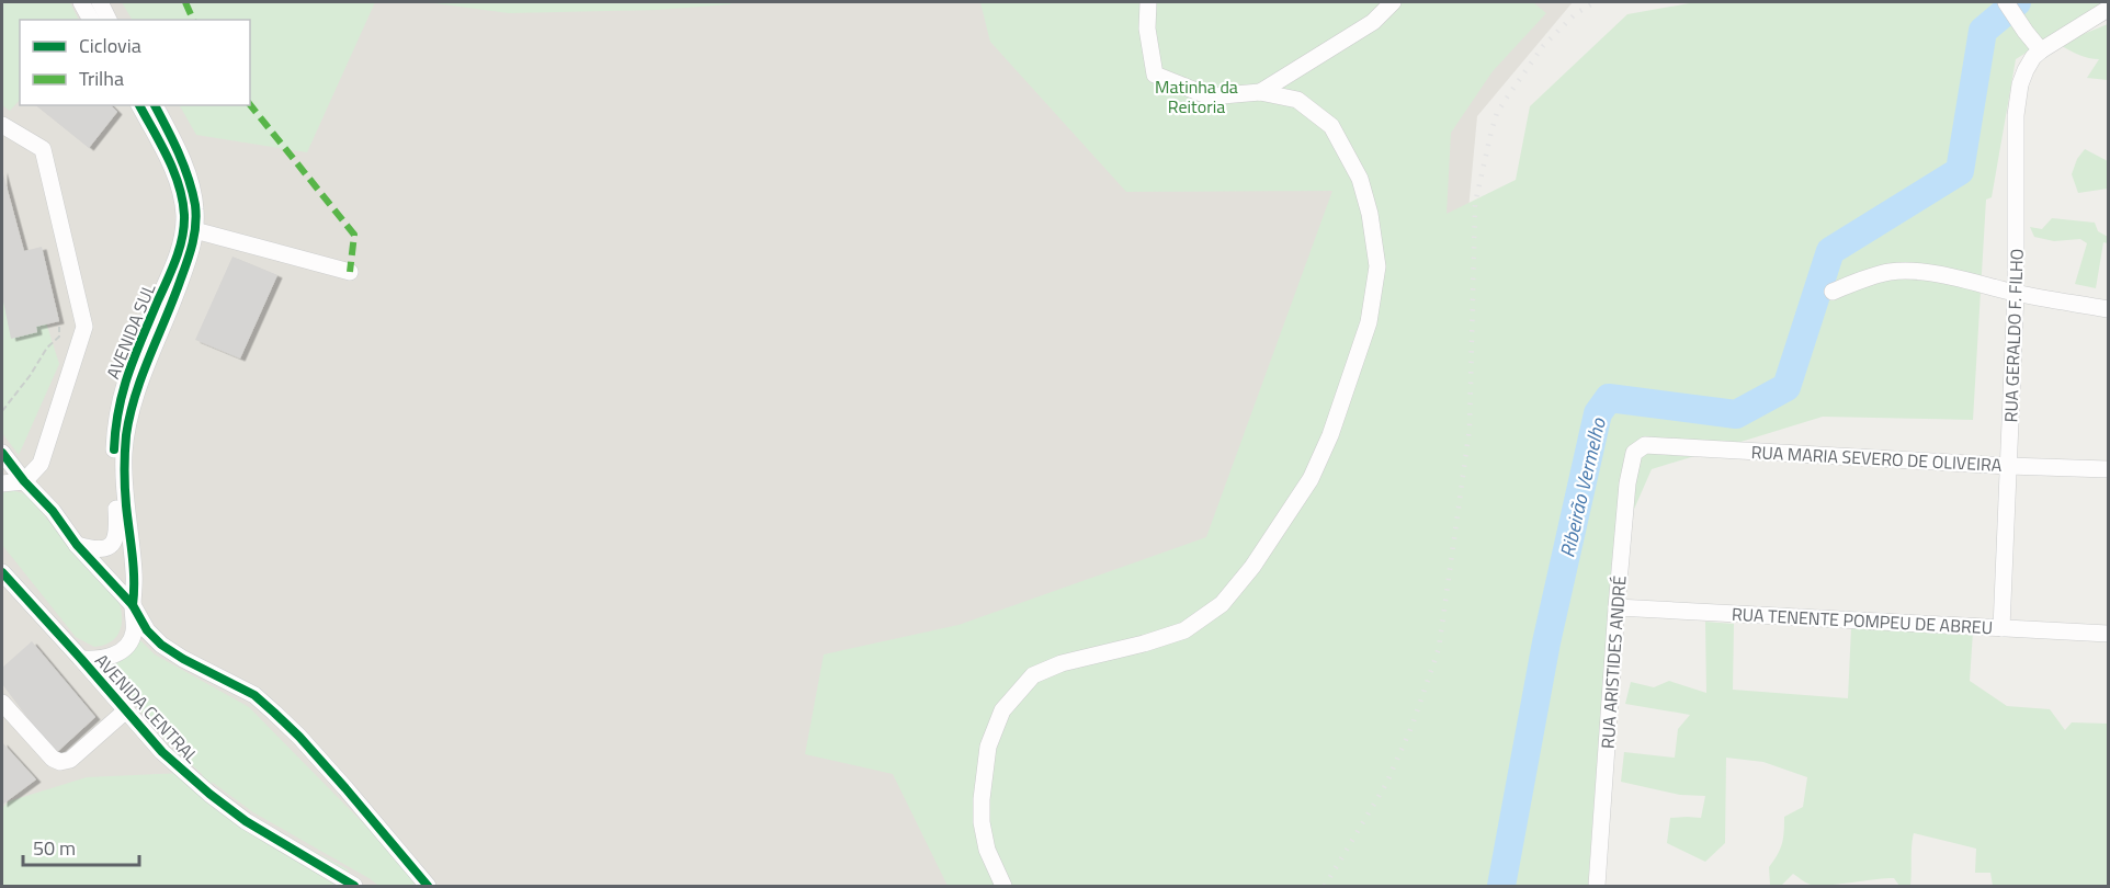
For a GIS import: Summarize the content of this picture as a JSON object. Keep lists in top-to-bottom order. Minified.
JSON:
{"streets":{"street":["AVENIDA SUL","RUA GERALDO F. FILHO","RUA MARIA SEVERO DE OLIVEIRA","RUA TENENTE POMPEU DE ABREU","RUA ARISTIDES ANDRÉ","AVENIDA CENTRAL"]},"crossings":[["AVENIDA SUL","AVENIDA CENTRAL"],["RUA GERALDO F. FILHO","RUA MARIA SEVERO DE OLIVEIRA"],["RUA GERALDO F. FILHO","RUA TENENTE POMPEU DE ABREU"],["RUA MARIA SEVERO DE OLIVEIRA","RUA ARISTIDES ANDRÉ"],["RUA TENENTE POMPEU DE ABREU","RUA ARISTIDES ANDRÉ"]],"water":["Ribeirão Vermelho"],"parks":["Matinha da Reitoria"],"legend":["Ciclovia","Trilha"],"scale_bar":"50 m"}
